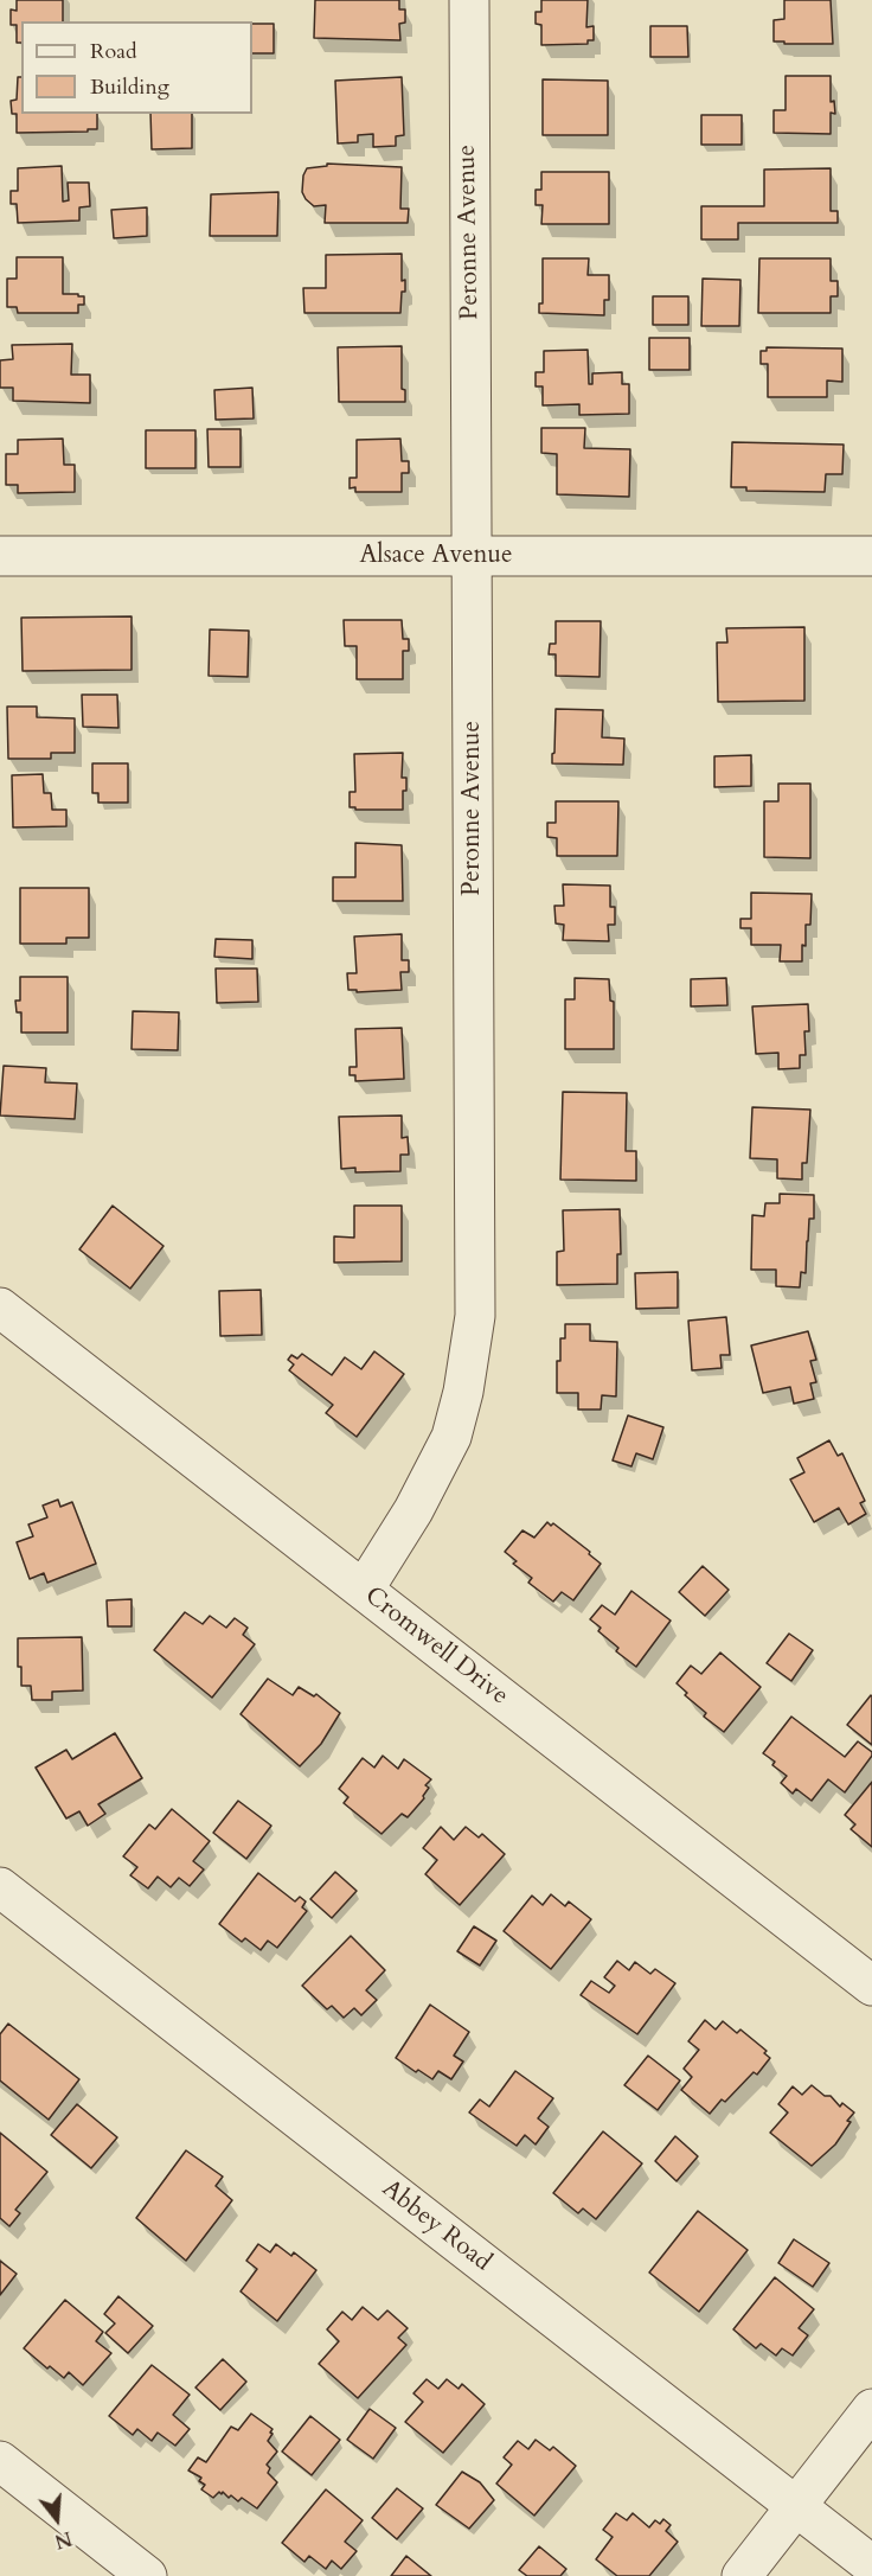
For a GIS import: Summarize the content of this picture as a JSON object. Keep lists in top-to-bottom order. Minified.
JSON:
{"streets":{"street":["Peronne Avenue","Alsace Avenue","Cromwell Drive","Abbey Road"]},"crossings":[["Peronne Avenue","Alsace Avenue"],["Peronne Avenue","Cromwell Drive"]],"legend":["Road","Building"],"north":"bottom"}
